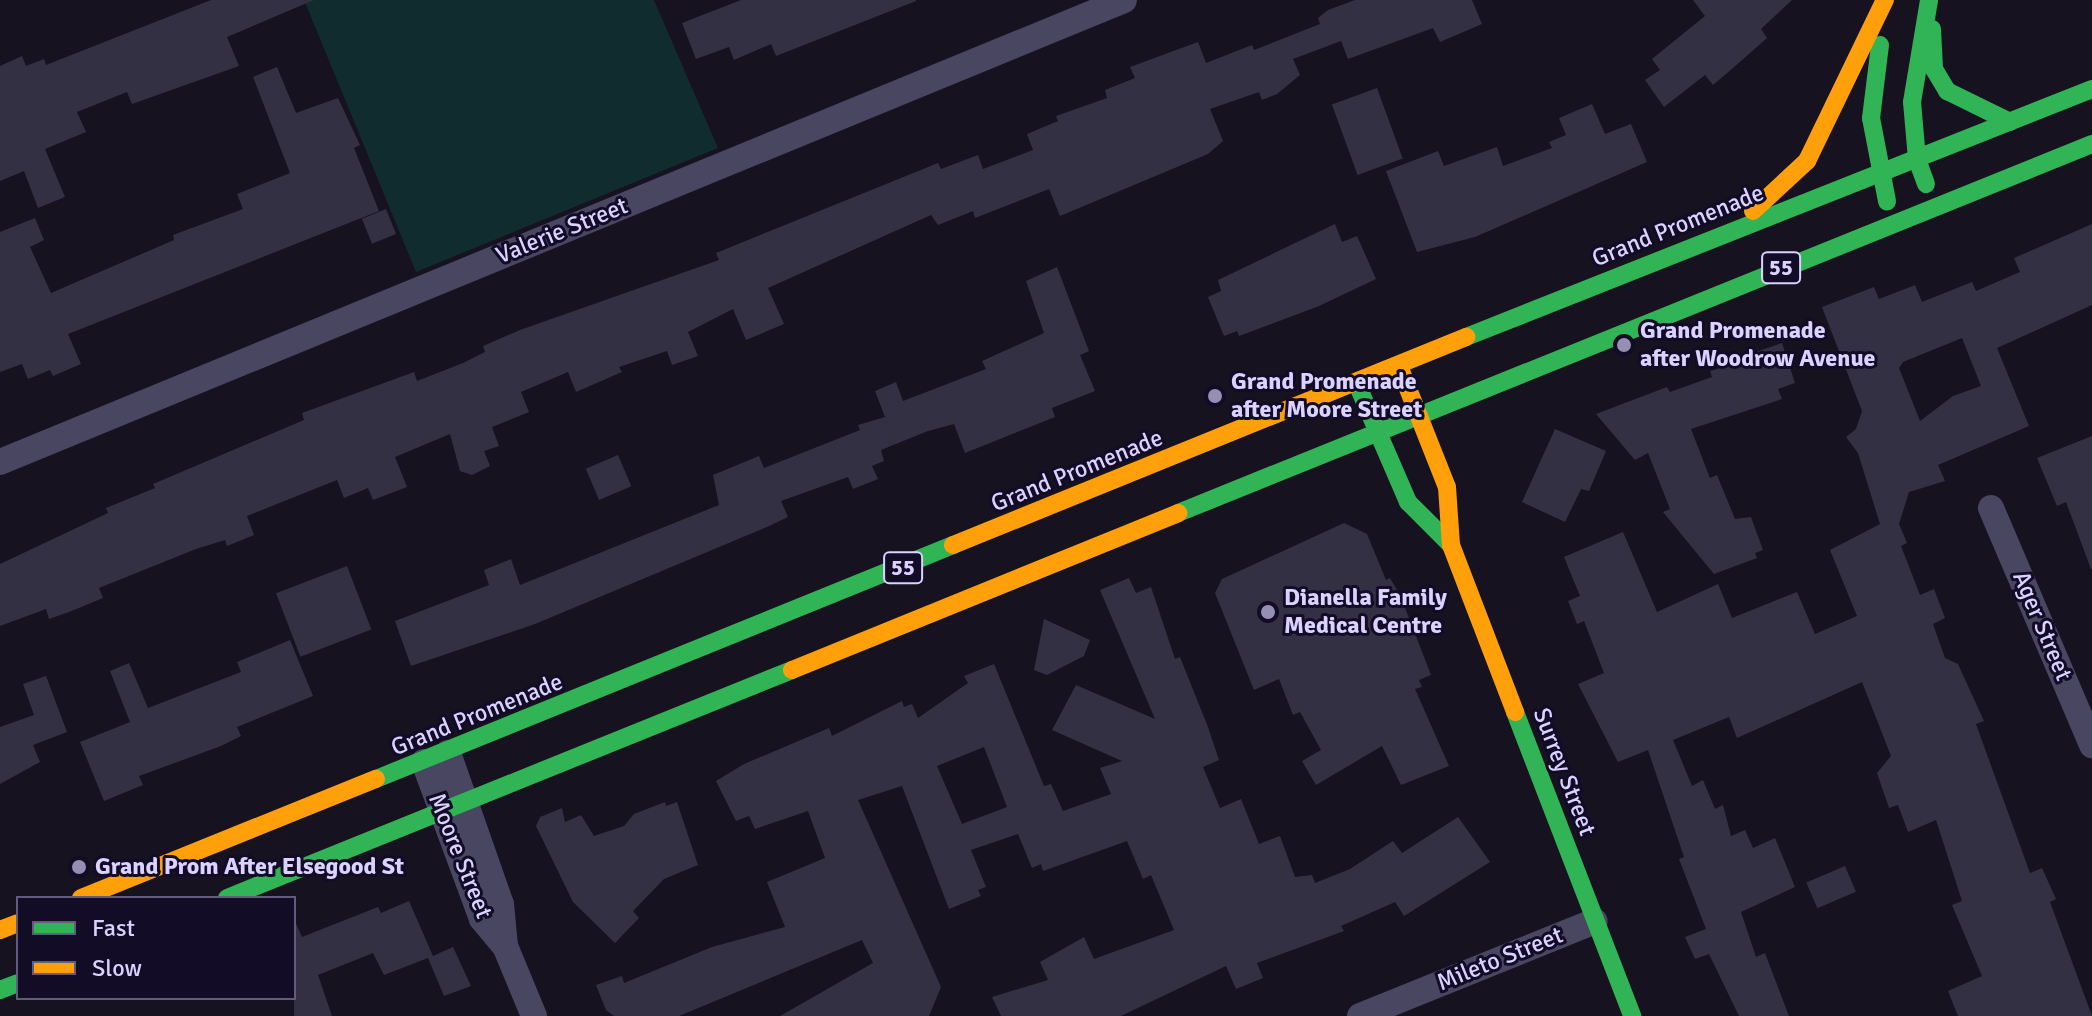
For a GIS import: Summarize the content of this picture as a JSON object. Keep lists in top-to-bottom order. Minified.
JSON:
{"streets":{"main road":["Grand Promenade","55","Surrey Street"],"street":["Valerie Street","Ager Street","Moore Street","Mileto Street"]},"crossings":[["Grand Promenade","Surrey Street"],["Grand Promenade","Moore Street"],["55","Surrey Street"],["55","Moore Street"],["Surrey Street","Mileto Street"]],"places":["Grand Promenade after Woodrow Avenue","Grand Promenade after Moore Street","Dianella Family Medical Centre","Grand Prom After Elsegood St"],"legend":["Fast","Slow"]}
